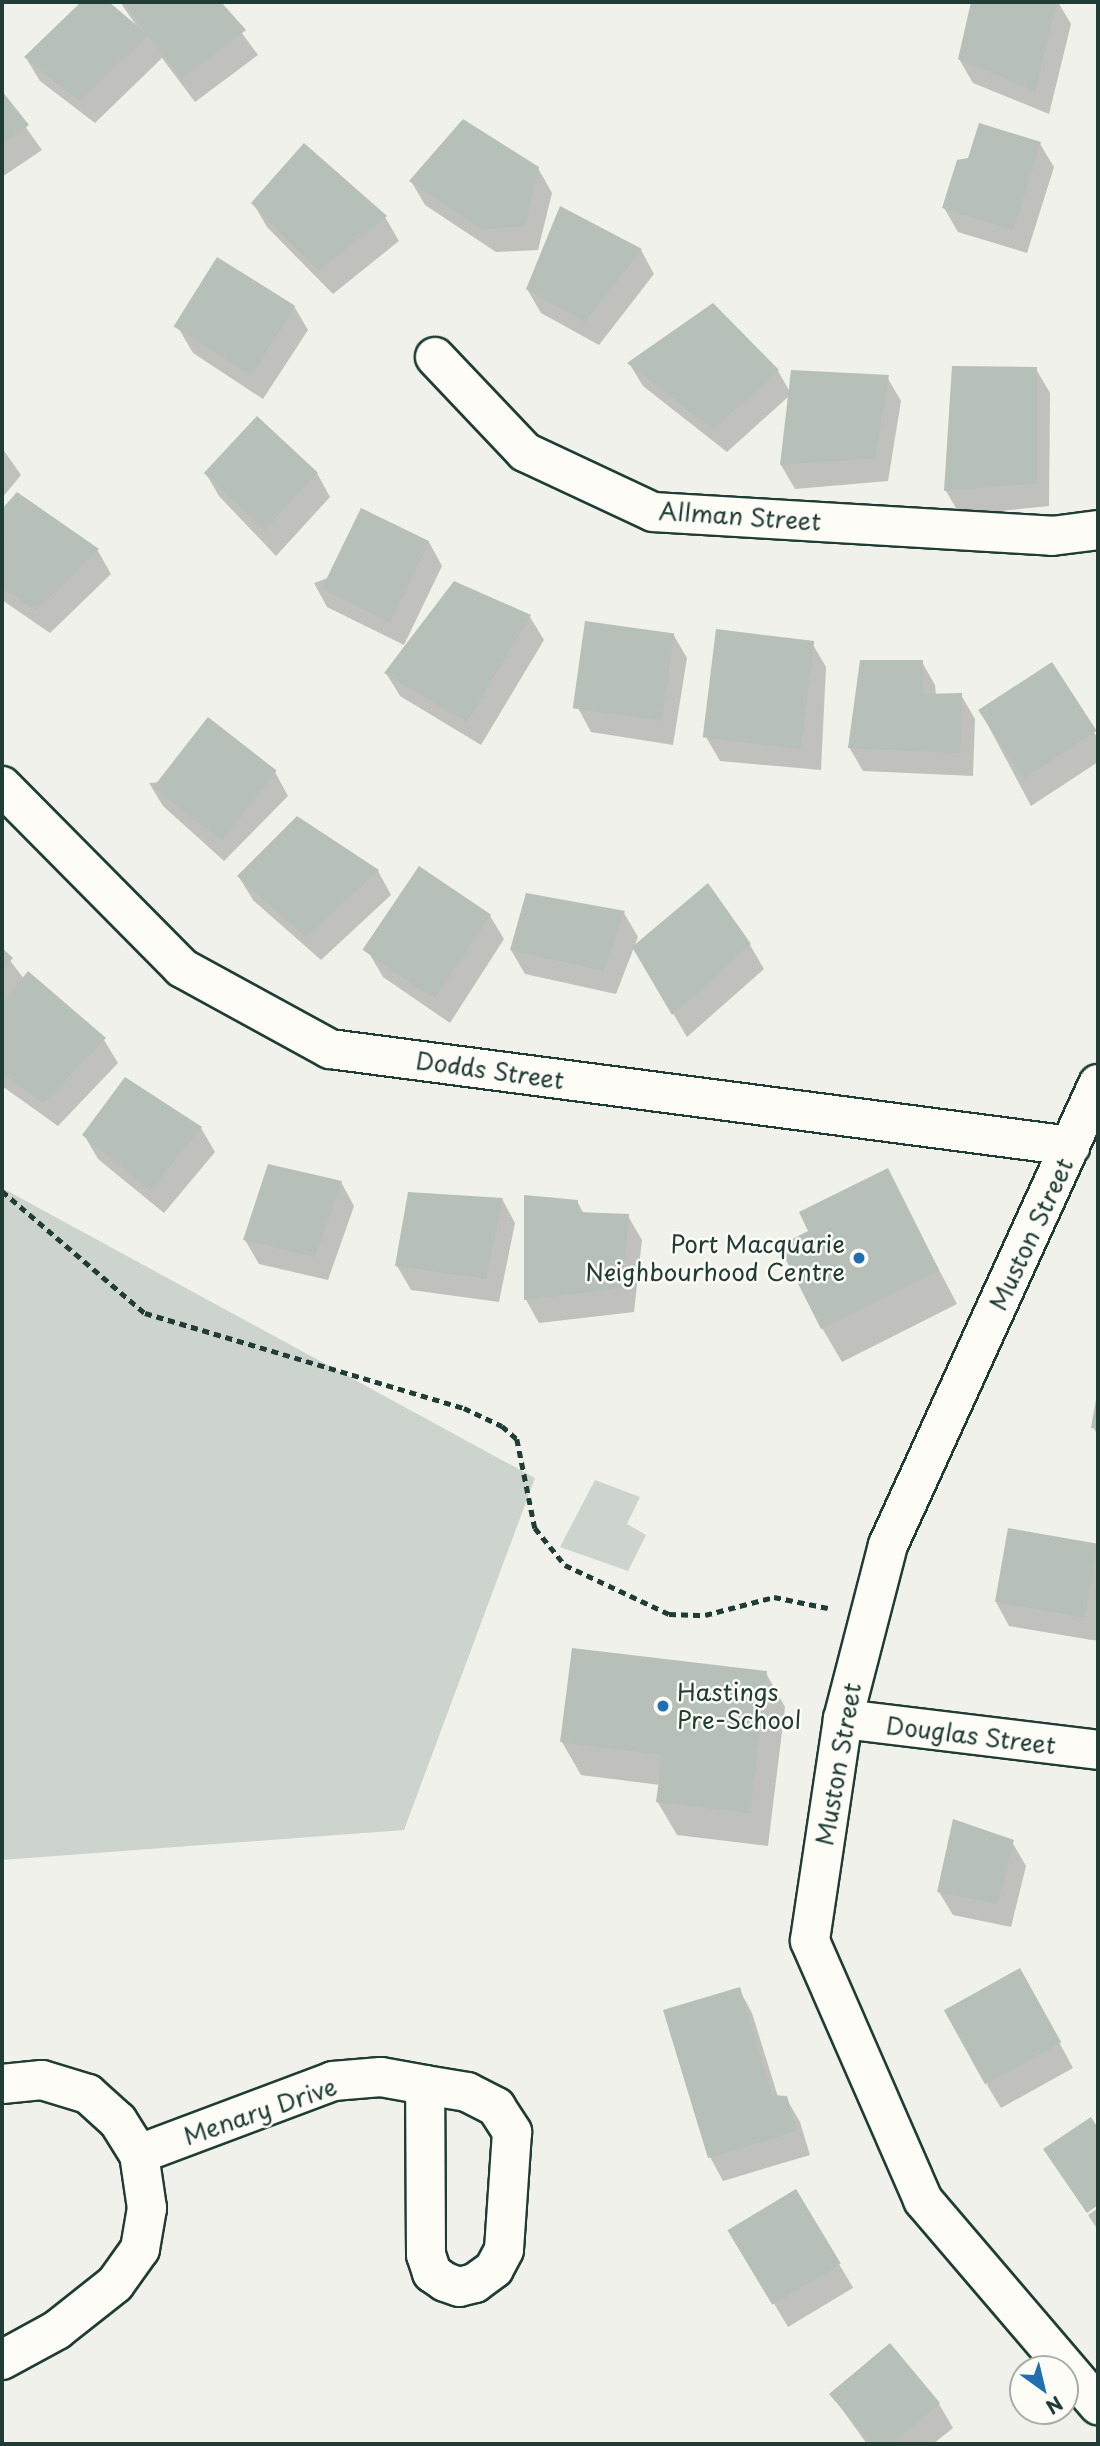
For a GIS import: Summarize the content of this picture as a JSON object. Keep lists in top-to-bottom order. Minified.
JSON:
{"streets":{"street":["Allman Street","Dodds Street","Muston Street","Douglas Street","Menary Drive"]},"crossings":[["Dodds Street","Muston Street"],["Muston Street","Douglas Street"]],"places":["Port Macquarie Neighbourhood Centre","Hastings Pre-School"],"north":"bottom right"}
